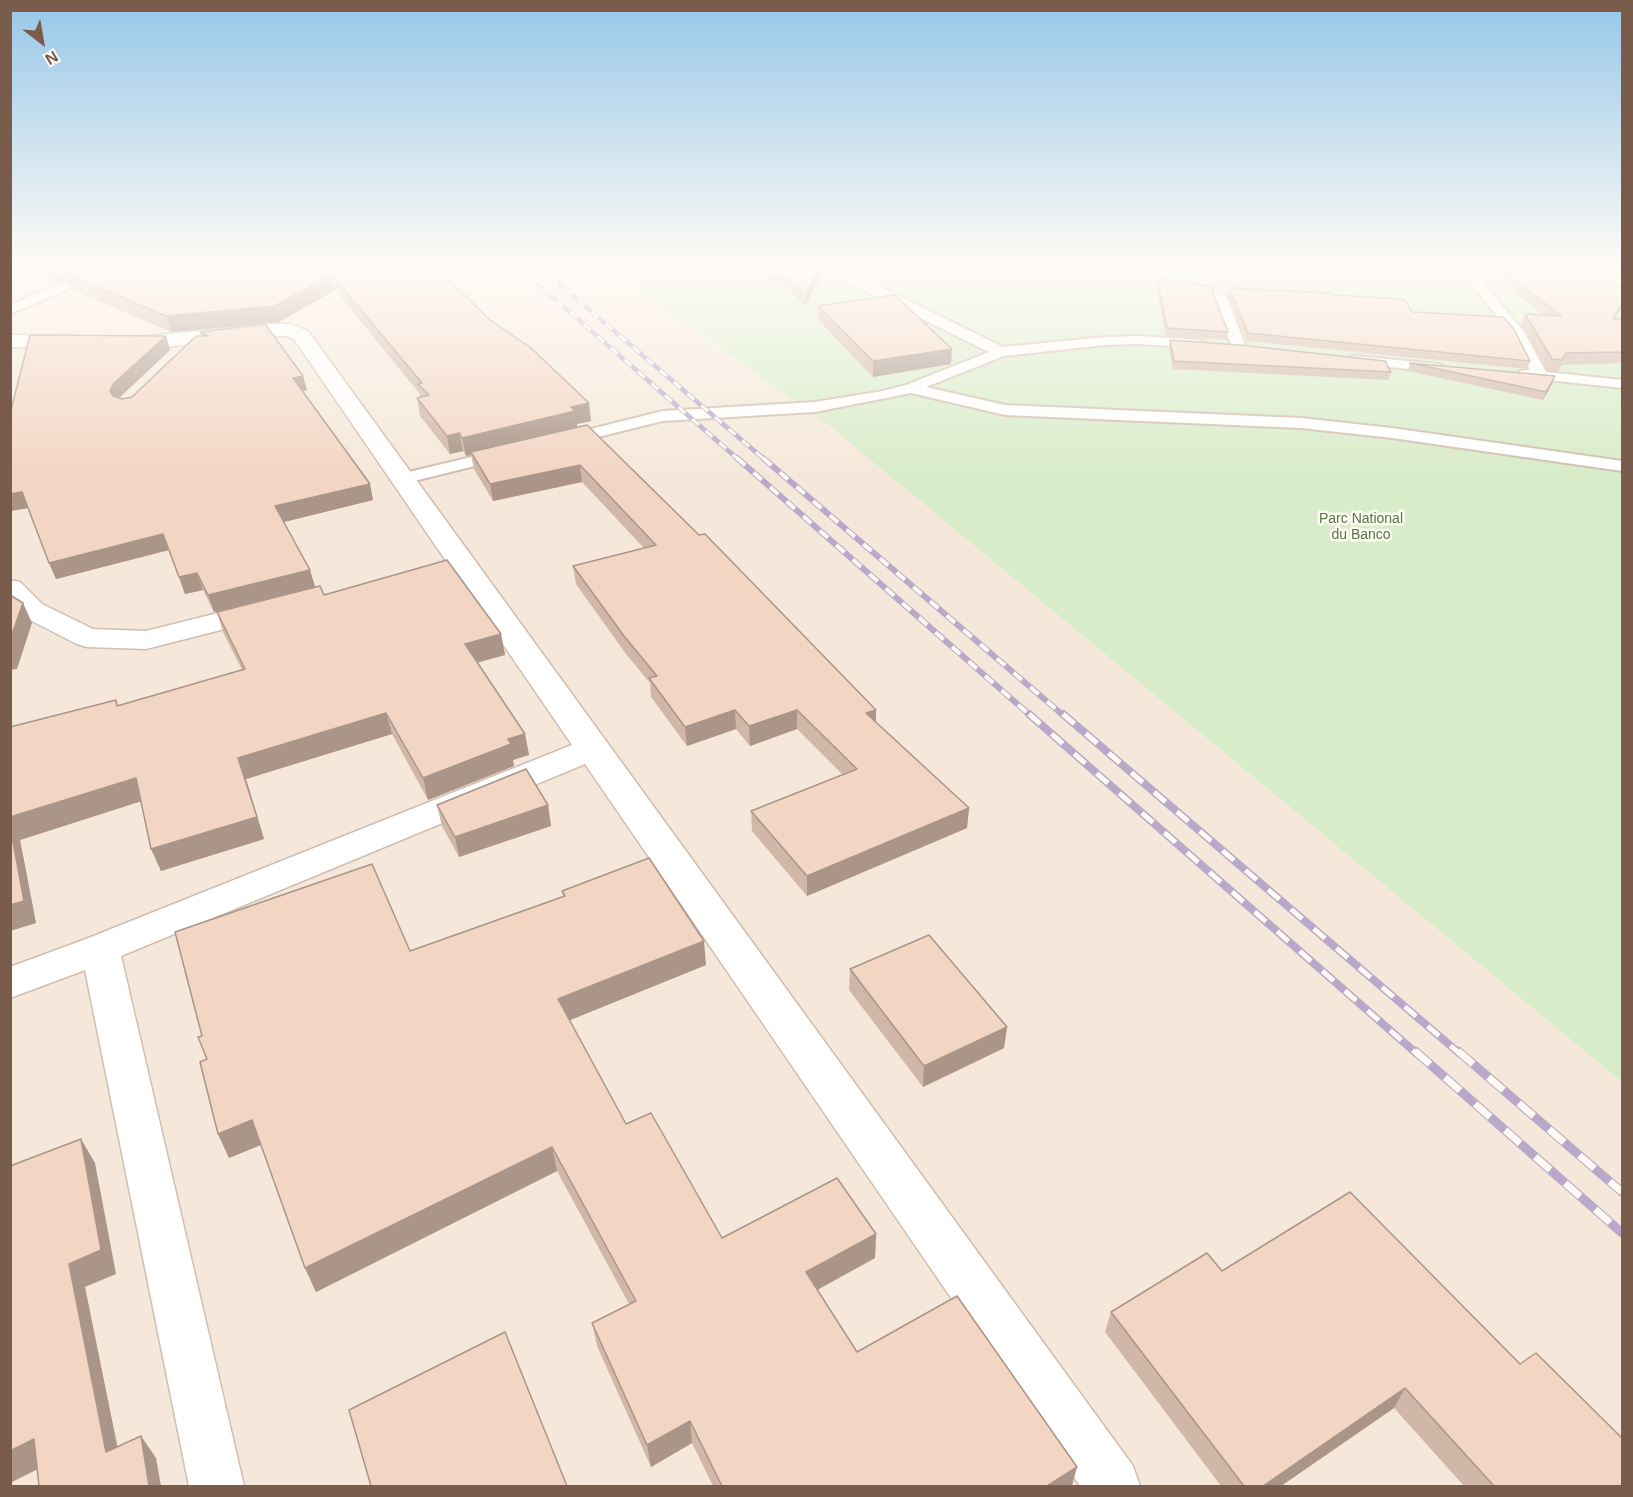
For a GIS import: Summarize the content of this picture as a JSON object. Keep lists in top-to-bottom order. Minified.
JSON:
{"parks":["Parc National du Banco"],"north":"bottom right"}
